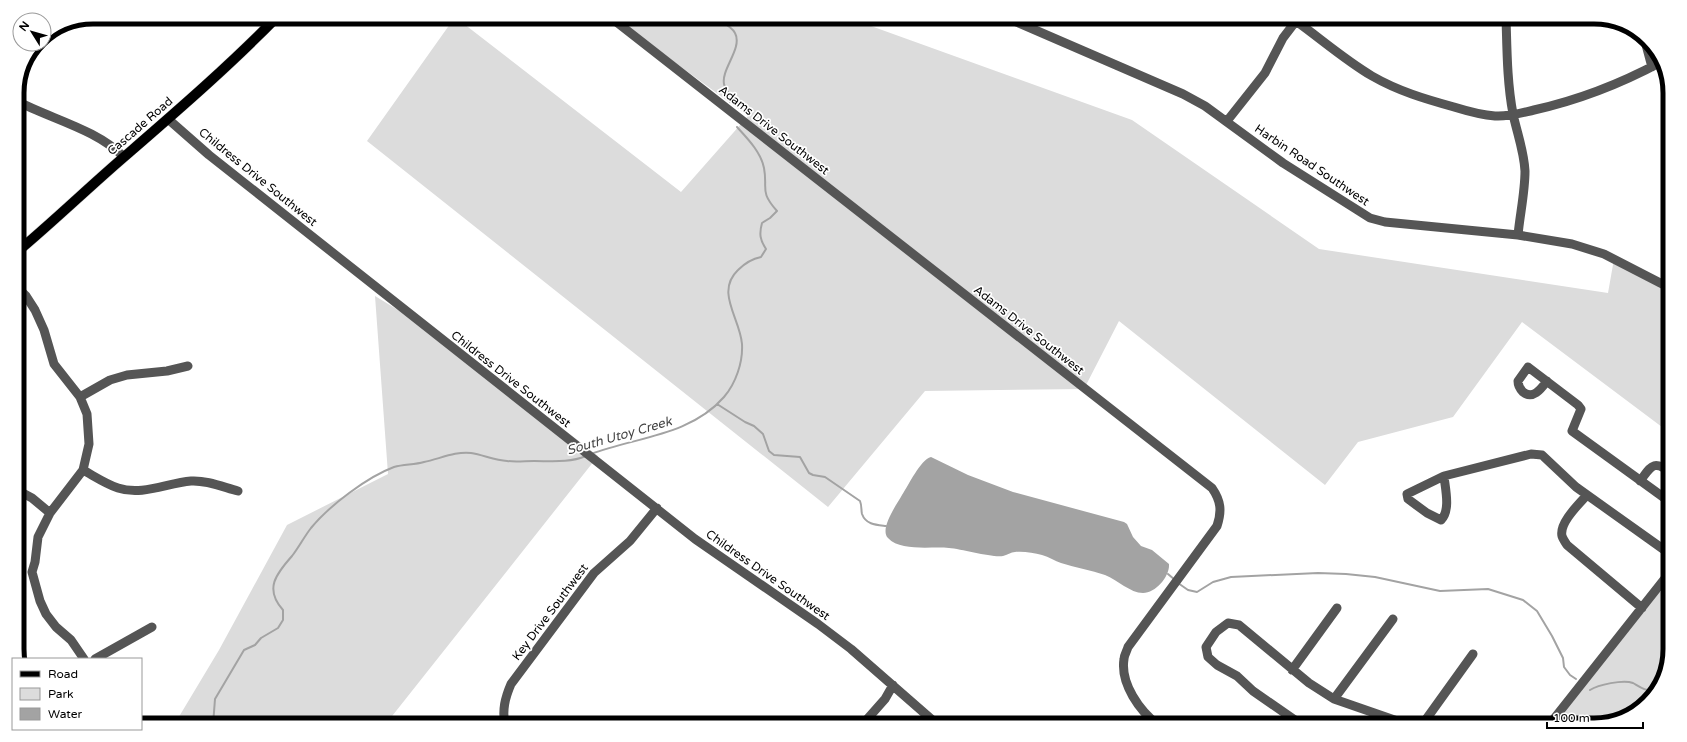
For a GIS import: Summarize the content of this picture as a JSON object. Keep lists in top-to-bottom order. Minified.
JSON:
{"streets":{"main road":["Cascade Road"],"street":["Adams Drive Southwest","Harbin Road Southwest","Childress Drive Southwest","Key Drive Southwest"]},"crossings":[["Cascade Road","Childress Drive Southwest"],["Childress Drive Southwest","Key Drive Southwest"]],"water":["South Utoy Creek"],"legend":["Road","Park","Water"],"scale_bar":"100 m","north":"top left"}
